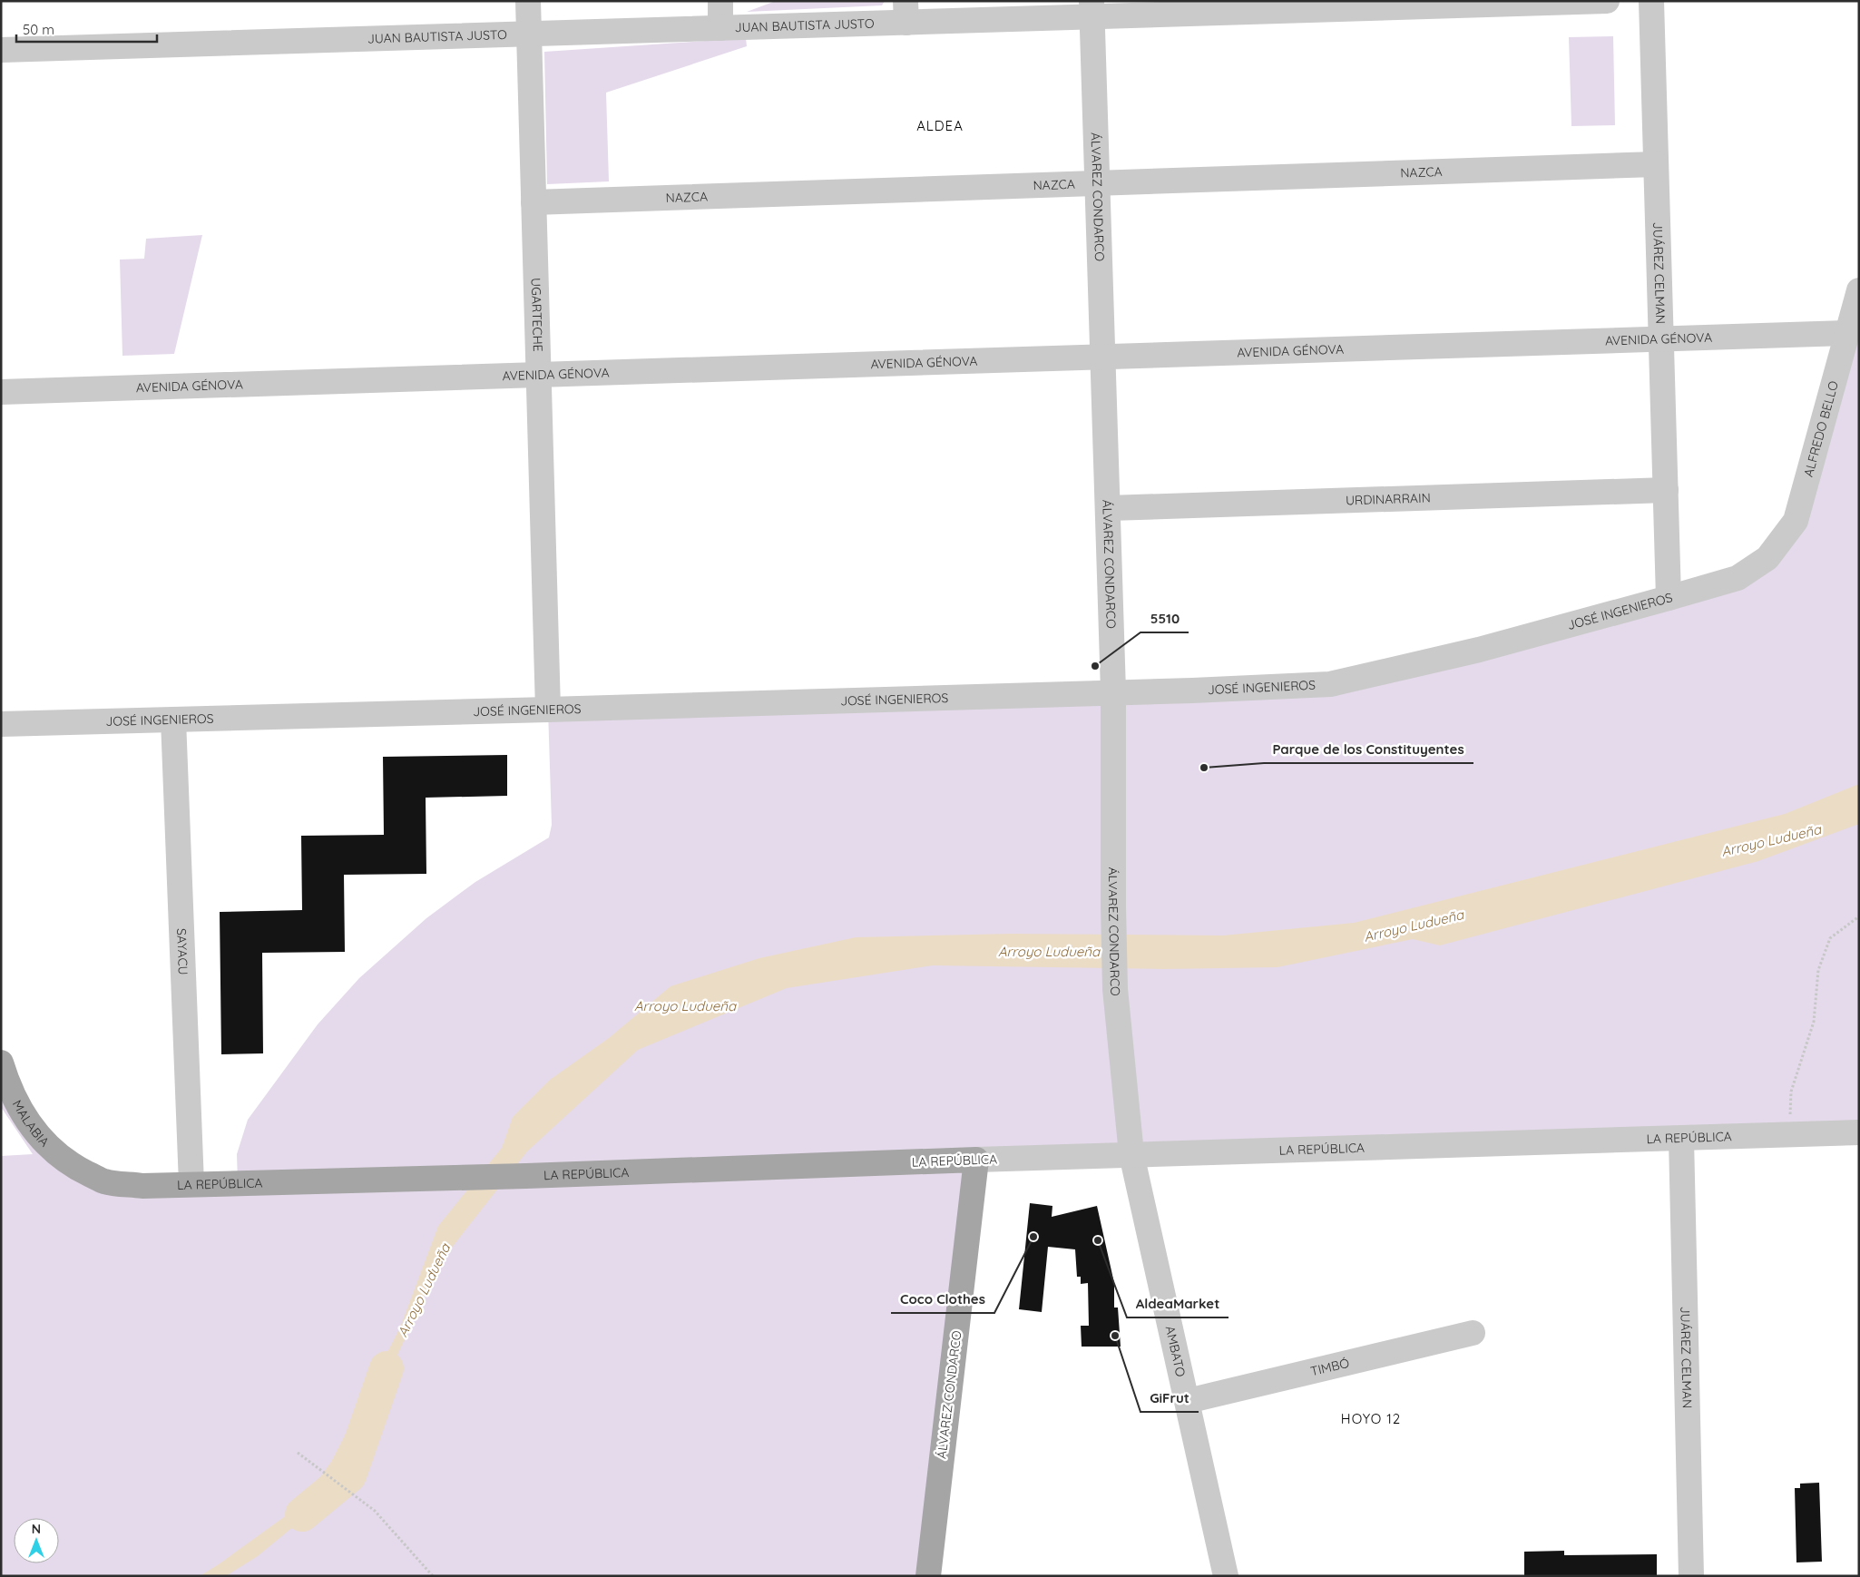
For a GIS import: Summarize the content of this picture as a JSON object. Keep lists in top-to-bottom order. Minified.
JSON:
{"streets":{"main road":["ÁLVAREZ CONDARCO","MALABIA","LA REPÚBLICA"],"street":["JUAN BAUTISTA JUSTO","NAZCA","JUÁREZ CELMAN","UGARTECHE","AVENIDA GÉNOVA","ALFREDO BELLO","URDINARRAIN","JOSÉ INGENIEROS","SAYACU","AMBATO","TIMBÓ"]},"crossings":[["JUAN BAUTISTA JUSTO","ÁLVAREZ CONDARCO"],["JUAN BAUTISTA JUSTO","UGARTECHE"],["NAZCA","ÁLVAREZ CONDARCO"],["NAZCA","JUÁREZ CELMAN"],["NAZCA","UGARTECHE"],["ÁLVAREZ CONDARCO","AVENIDA GÉNOVA"],["ÁLVAREZ CONDARCO","URDINARRAIN"],["ÁLVAREZ CONDARCO","JOSÉ INGENIEROS"],["ÁLVAREZ CONDARCO","LA REPÚBLICA"],["ÁLVAREZ CONDARCO","AMBATO"],["JUÁREZ CELMAN","AVENIDA GÉNOVA"],["JUÁREZ CELMAN","URDINARRAIN"],["JUÁREZ CELMAN","JOSÉ INGENIEROS"],["JUÁREZ CELMAN","LA REPÚBLICA"],["UGARTECHE","AVENIDA GÉNOVA"],["UGARTECHE","JOSÉ INGENIEROS"],["AVENIDA GÉNOVA","ALFREDO BELLO"],["ALFREDO BELLO","JOSÉ INGENIEROS"],["JOSÉ INGENIEROS","SAYACU"],["SAYACU","LA REPÚBLICA"],["MALABIA","LA REPÚBLICA"],["LA REPÚBLICA","AMBATO"],["AMBATO","TIMBÓ"]],"districts":["ALDEA","HOYO 12"],"water":["Arroyo Ludueña"],"places":["5510","Parque de los Constituyentes","Coco Clothes","AldeaMarket","GiFrut"],"scale_bar":"50 m","north":"top"}
